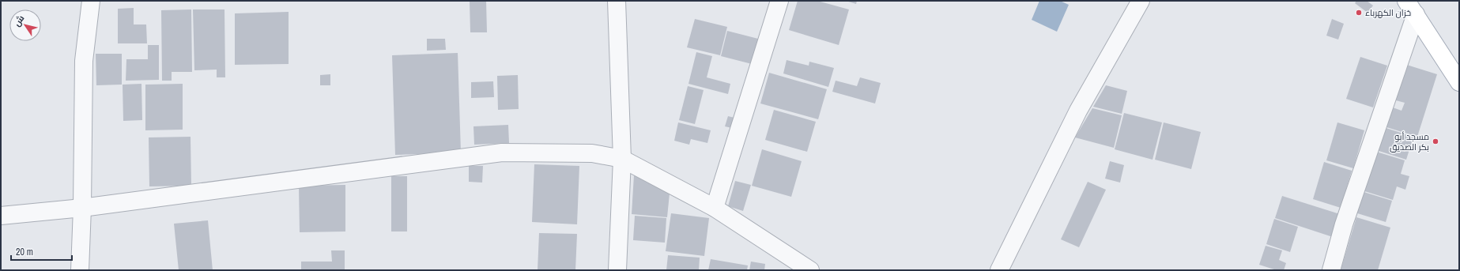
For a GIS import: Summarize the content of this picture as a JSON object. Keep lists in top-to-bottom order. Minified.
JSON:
{"places":["خزان الكهرباء","مسجد أبو بكر الصديق"],"scale_bar":"20 m","north":"top left"}
